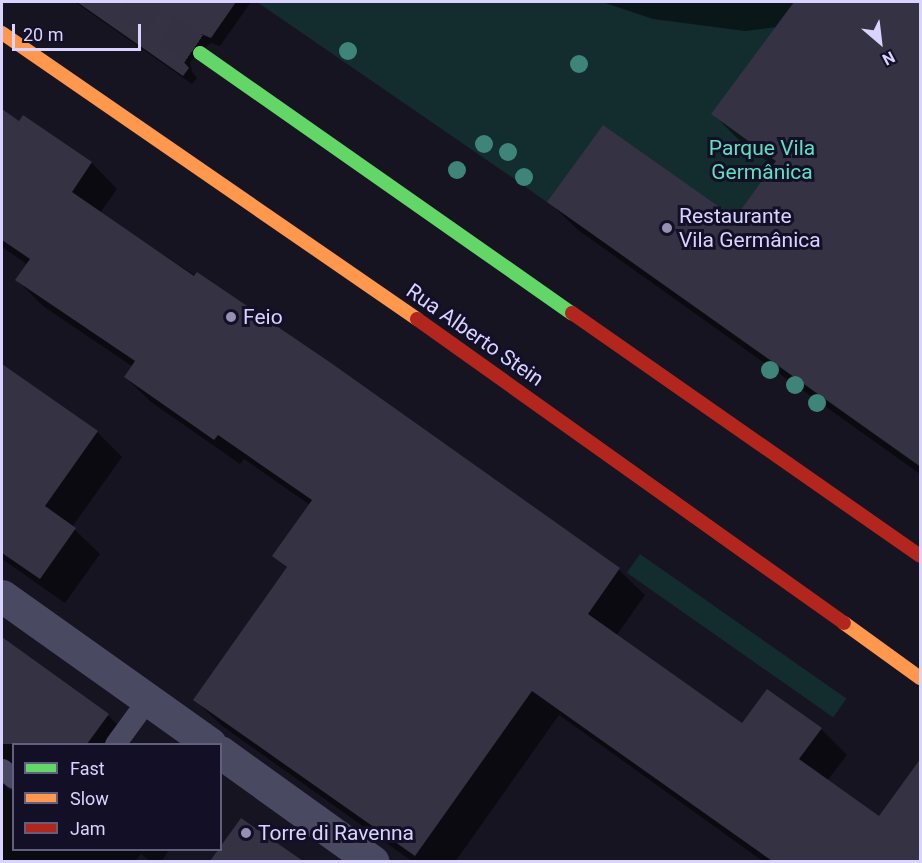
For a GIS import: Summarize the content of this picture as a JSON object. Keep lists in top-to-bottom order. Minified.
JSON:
{"streets":{"street":["Rua Alberto Stein"]},"parks":["Parque Vila Germânica"],"places":["Restaurante Vila Germânica","Feio","Torre di Ravenna"],"legend":["Fast","Slow","Jam"],"scale_bar":"20 m","north":"bottom right"}
